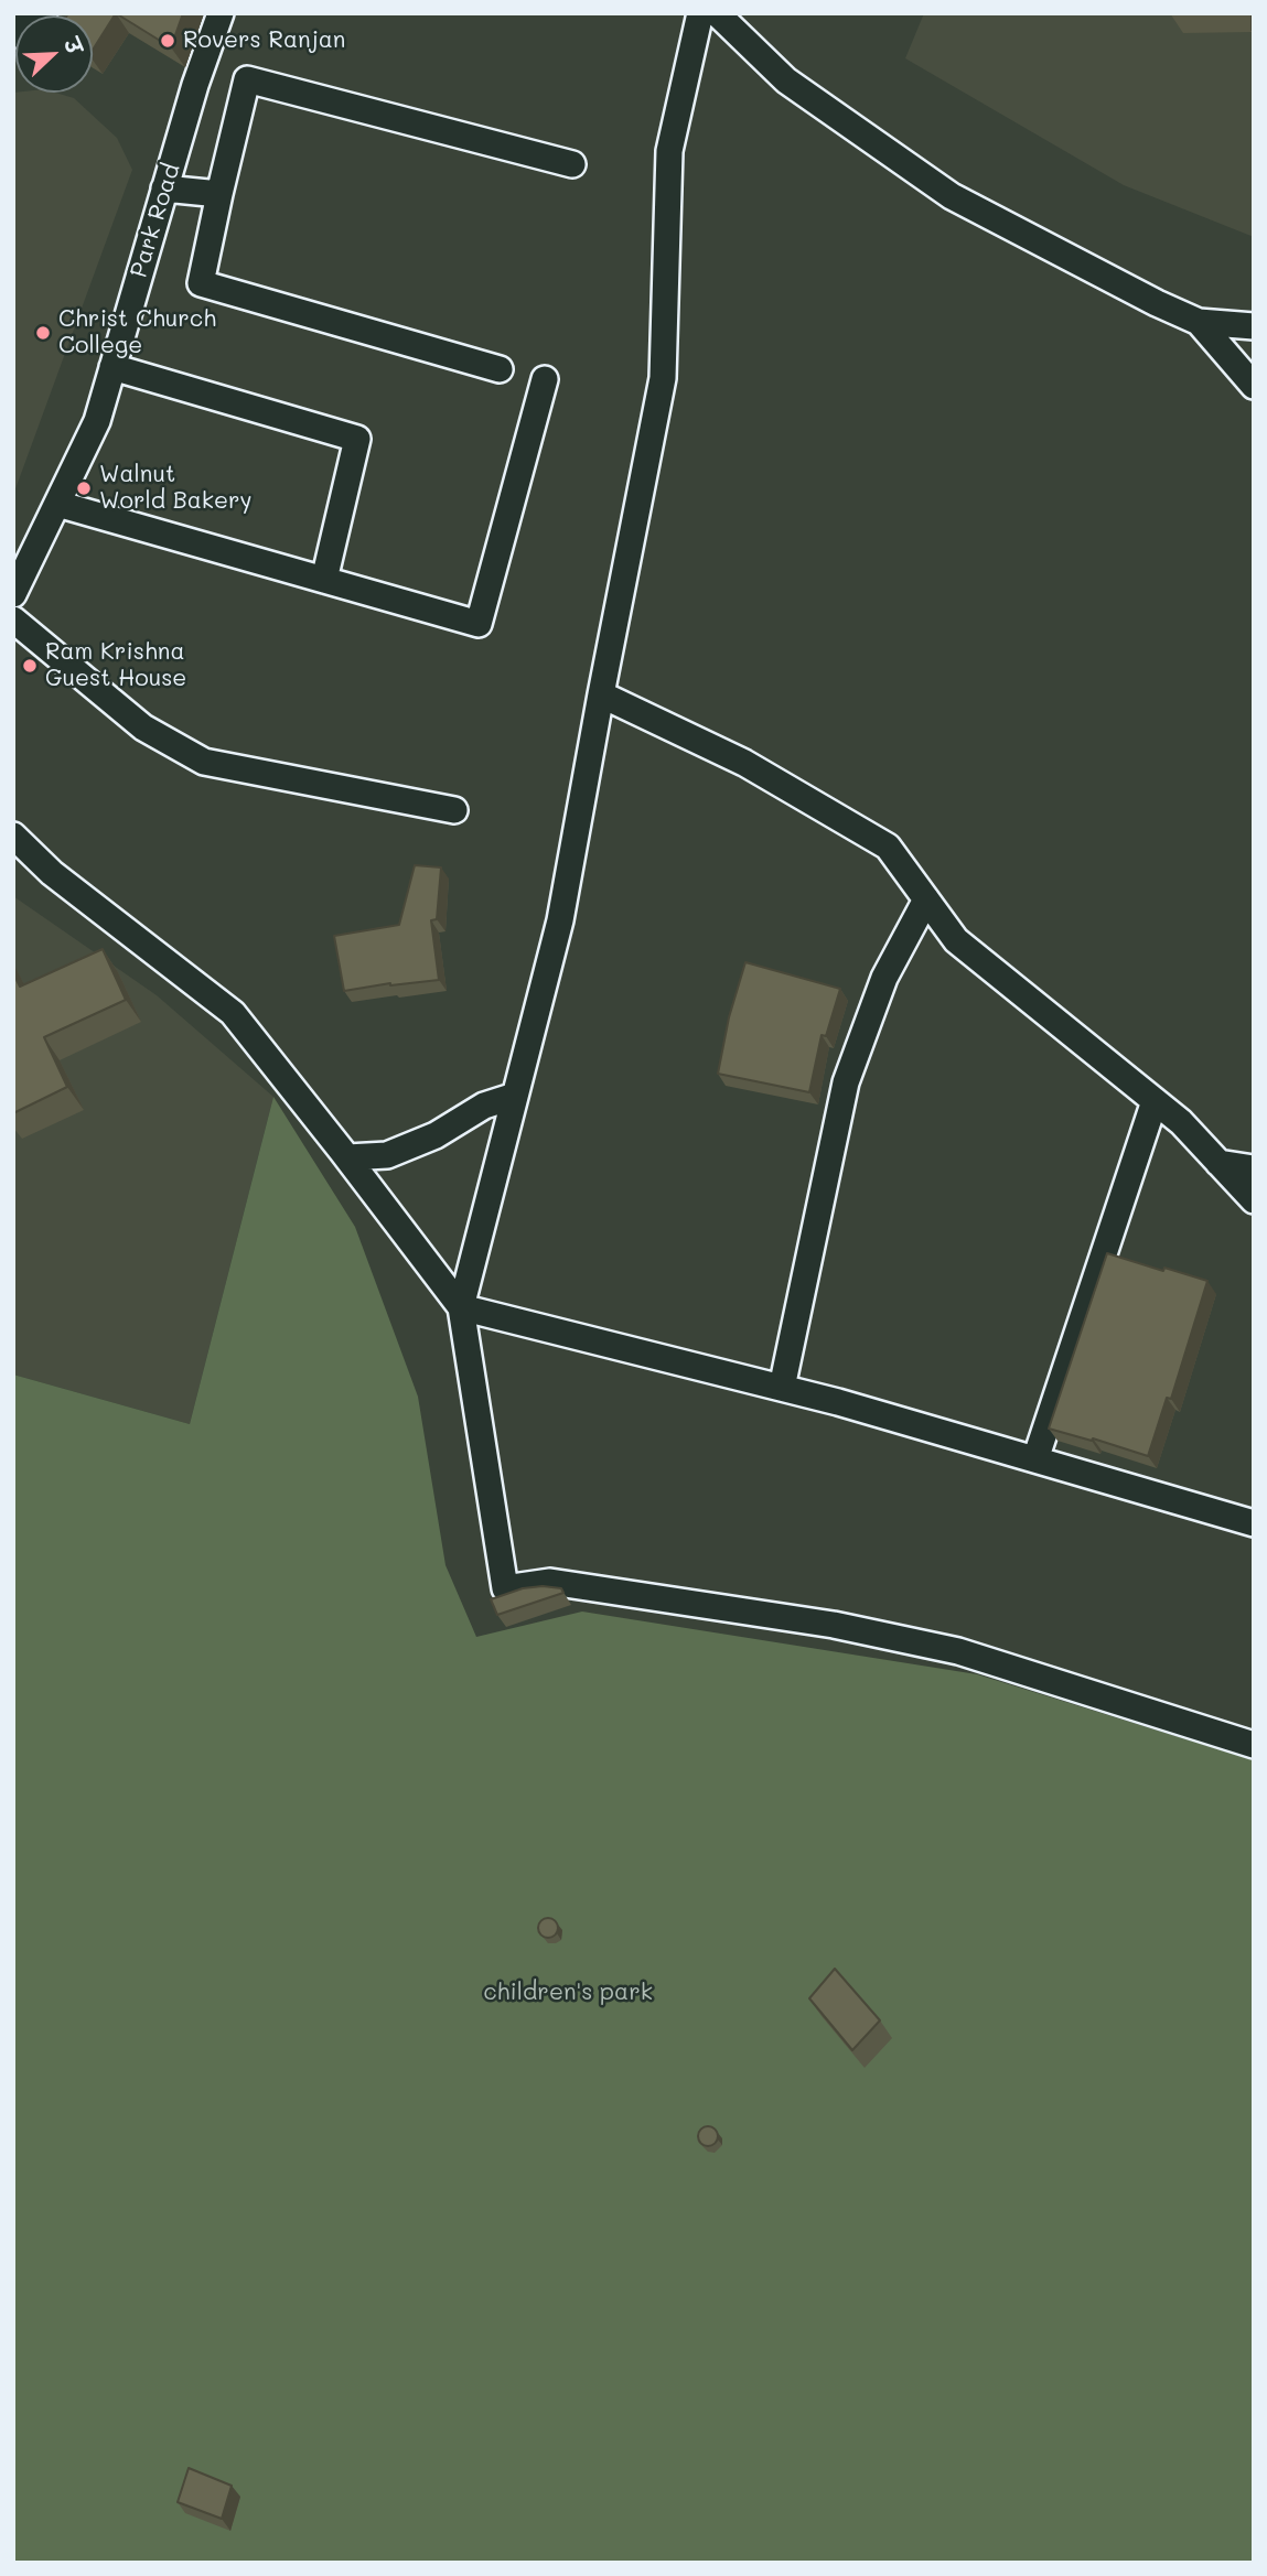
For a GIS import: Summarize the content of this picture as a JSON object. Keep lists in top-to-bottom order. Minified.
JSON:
{"streets":{"street":["Park Road"]},"parks":["children's park"],"places":["Rovers Ranjan","Christ Church College","Walnut World Bakery","Ram Krishna Guest House"],"north":"top right"}
